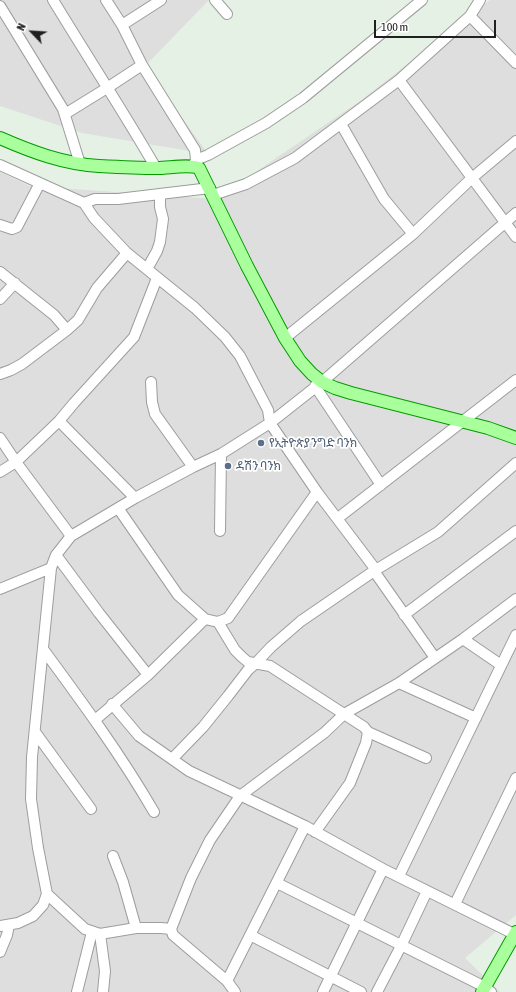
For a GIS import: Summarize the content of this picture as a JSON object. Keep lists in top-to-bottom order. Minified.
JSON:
{"places":["የኢትዮጵያ ንግድ ባንክ","ዳሽን ባንክ"],"scale_bar":"100 m","north":"top left"}
